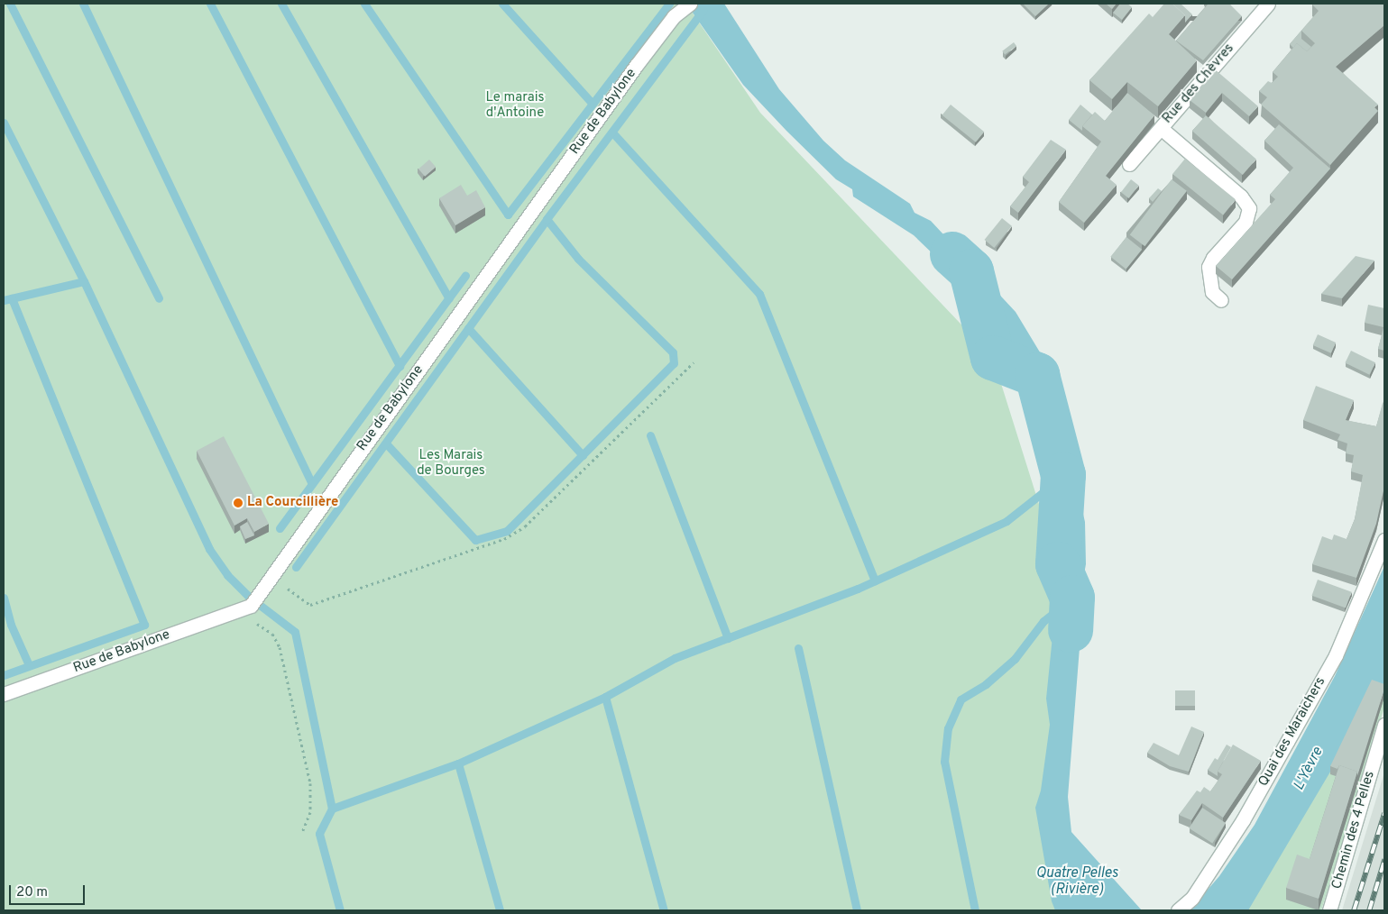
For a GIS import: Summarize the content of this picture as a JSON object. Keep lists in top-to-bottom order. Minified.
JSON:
{"streets":{"street":["Rue des Chèvres","Rue de Babylone","Quai des Maraichers","Chemin des 4 Pelles"]},"water":["L'Yèvre","Quatre Pelles (Rivière)"],"parks":["Le marais d'Antoine","Les Marais de Bourges"],"places":["La Courcillière"],"scale_bar":"20 m"}
